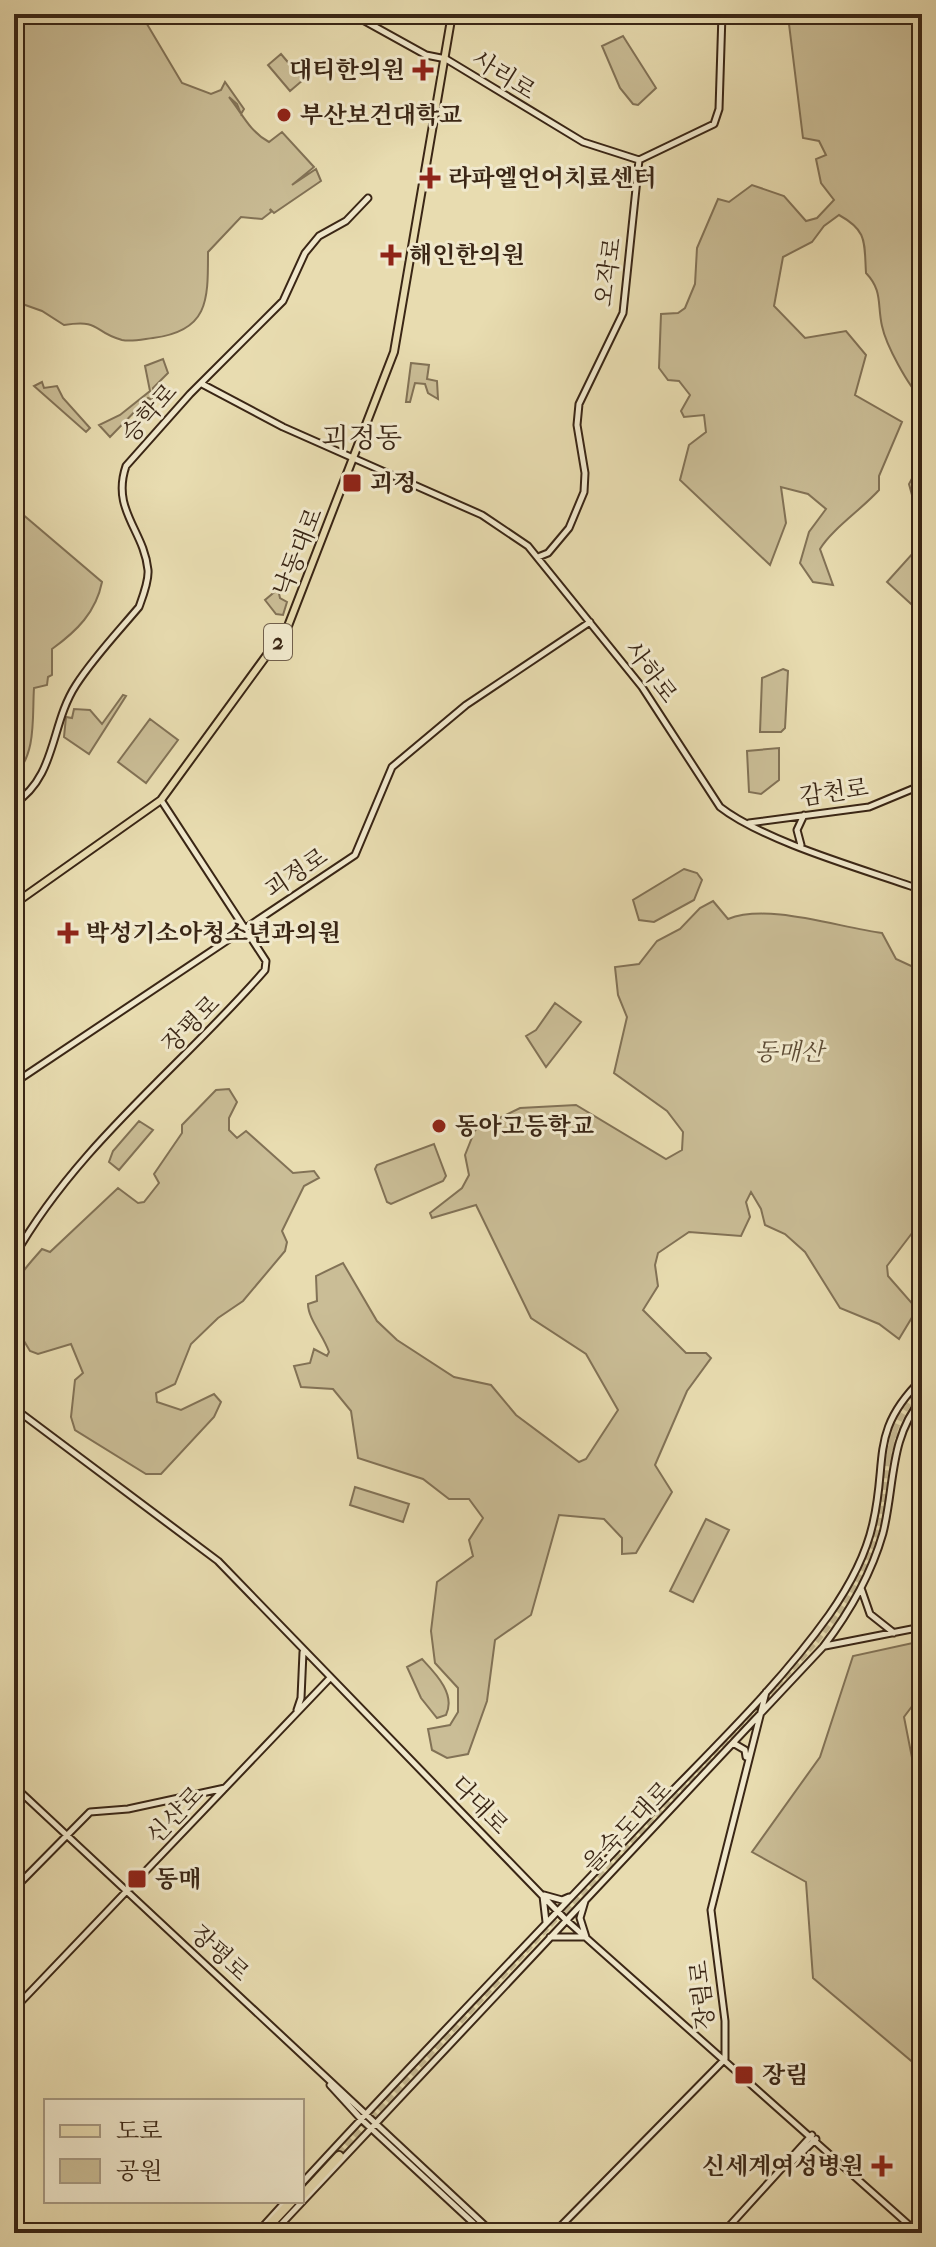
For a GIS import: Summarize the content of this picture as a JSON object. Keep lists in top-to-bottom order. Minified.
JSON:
{"streets":{"main road":["사리로","오작로","승학로","낙동대로","2","사하로","감천로","괴정로","장평로","다대로","신산로","을숙도대로","장림로"]},"crossings":[["사리로","오작로"],["사리로","낙동대로"],["오작로","사하로"],["승학로","사하로"],["낙동대로","사하로"],["낙동대로","장평로"],["사하로","감천로"],["사하로","괴정로"],["괴정로","장평로"],["장평로","신산로"],["장평로","을숙도대로"],["다대로","신산로"],["다대로","을숙도대로"],["다대로","장림로"],["을숙도대로","장림로"]],"districts":["괴정동"],"parks":["동매산"],"places":{"health":["대티한의원","라파엘언어치료센터","해인한의원","박성기소아청소년과의원","신세계여성병원"],"other":["부산보건대학교","동아고등학교"],"transit":["괴정","동매","장림"]},"legend":["도로","공원"]}
